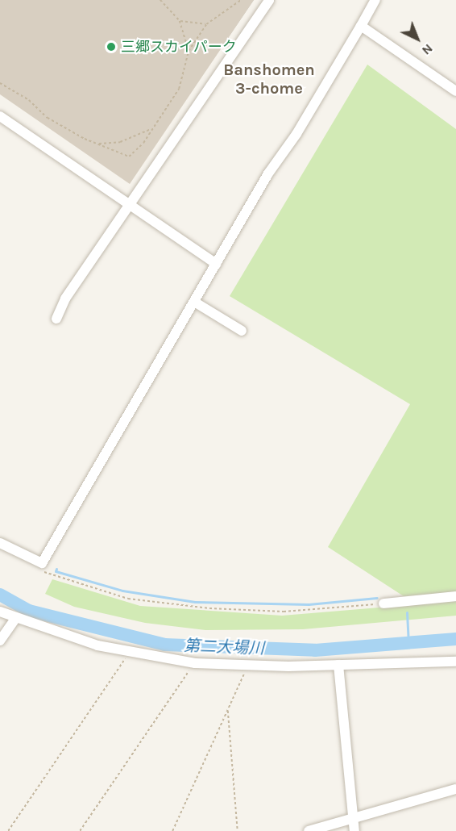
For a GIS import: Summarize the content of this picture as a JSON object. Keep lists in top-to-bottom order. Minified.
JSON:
{"districts":["Banshomen 3-chome"],"water":["第二大場川"],"places":["三郷スカイパーク"],"north":"bottom right"}
